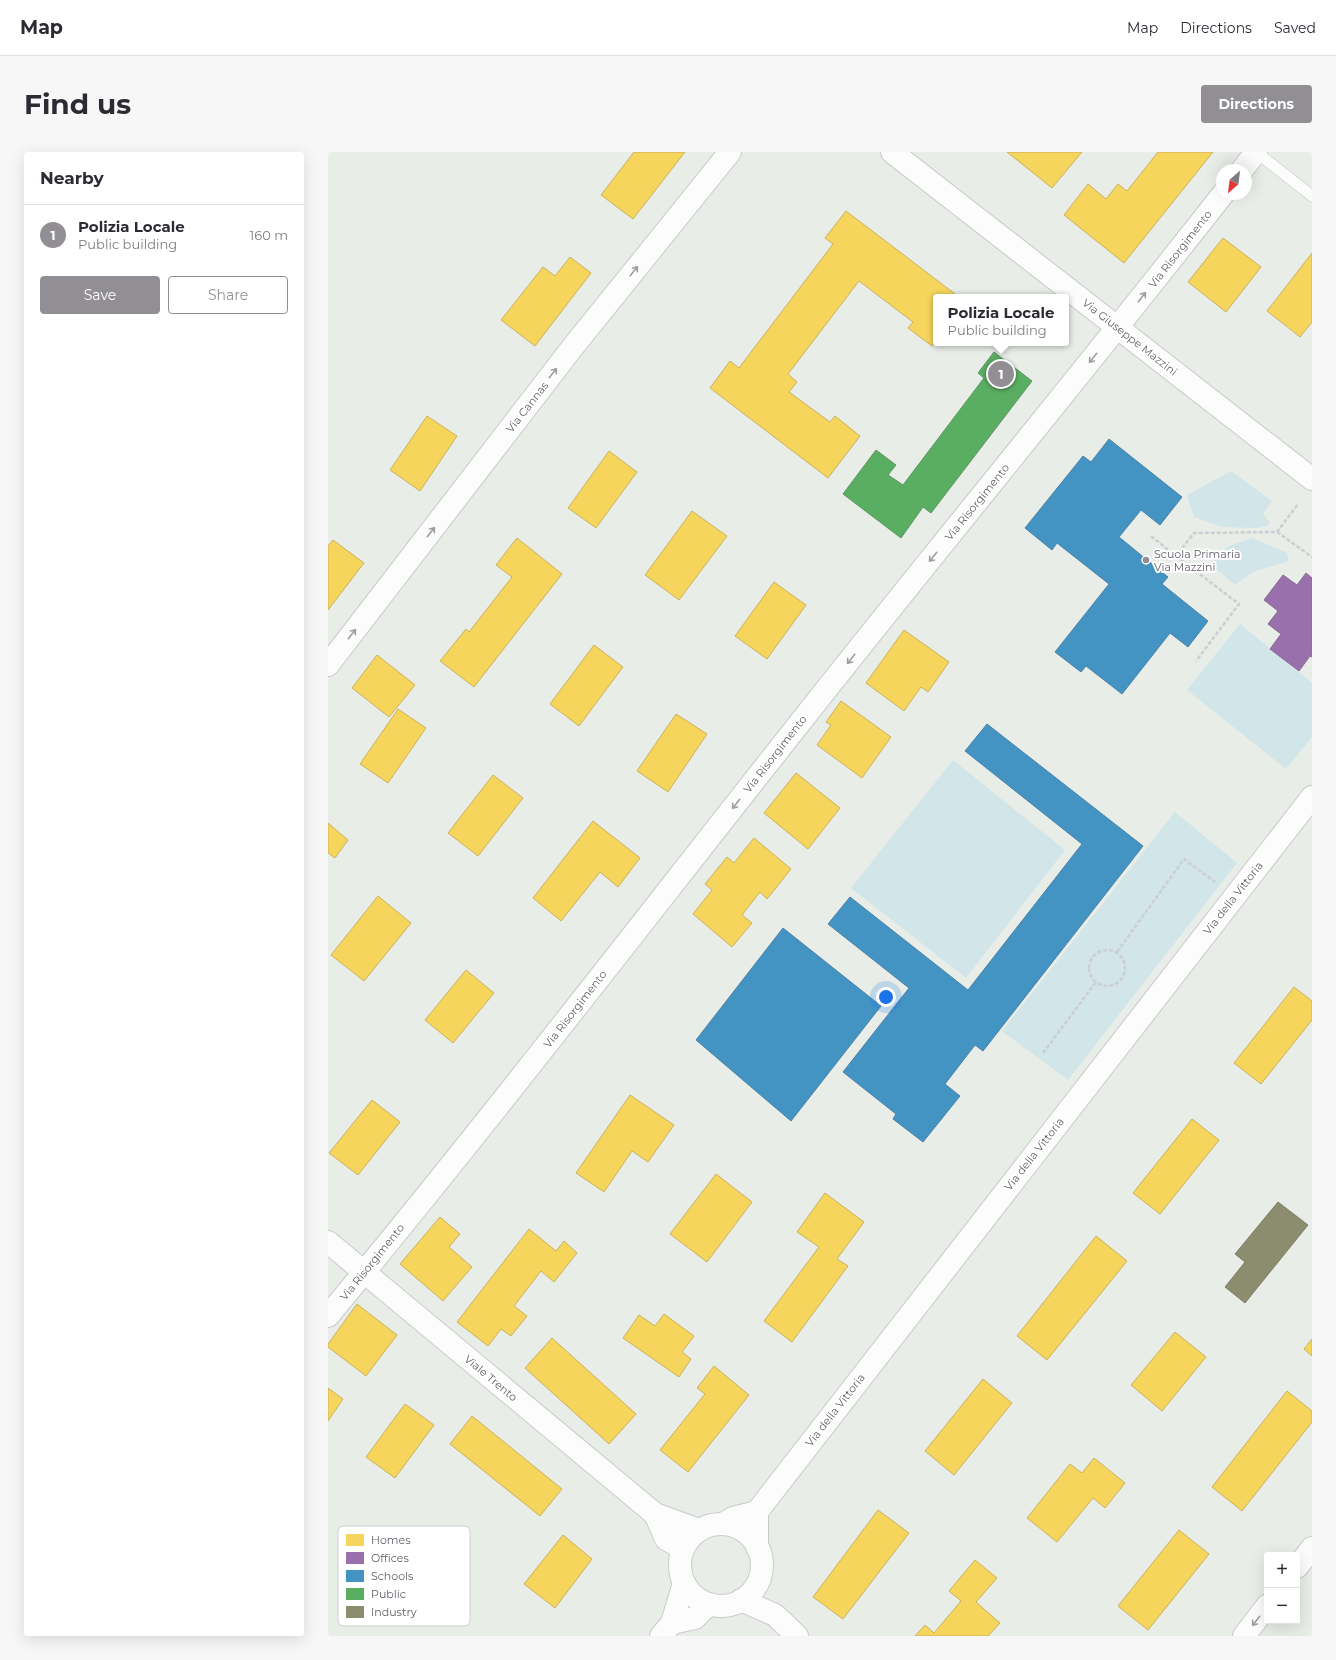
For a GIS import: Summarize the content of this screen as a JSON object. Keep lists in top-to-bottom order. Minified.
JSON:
{"streets":{"street":["Via Risorgimento","Via Giuseppe Mazzini","Via Cannas","Via della Vittoria","Viale Trento"]},"crossings":[["Via Risorgimento","Via Giuseppe Mazzini"],["Via Risorgimento","Viale Trento"]],"one_way":["Via Cannas"],"places":["Scuola Primaria Via Mazzini"],"legend":["Homes","Offices","Schools","Public","Industry"],"north":"bottom left","page":{"header":"Map","nav":["Map","Directions","Saved"],"buttons":["Directions",["Save","Share"]],"title":"Find us","heading":"Nearby","list":[{"mark":"1","name":"Polizia Locale","note":"Public building","value":"160 m"}],"popup":["Polizia Locale","Public building"],"pins":"1","map_buttons":["+","−"]}}
